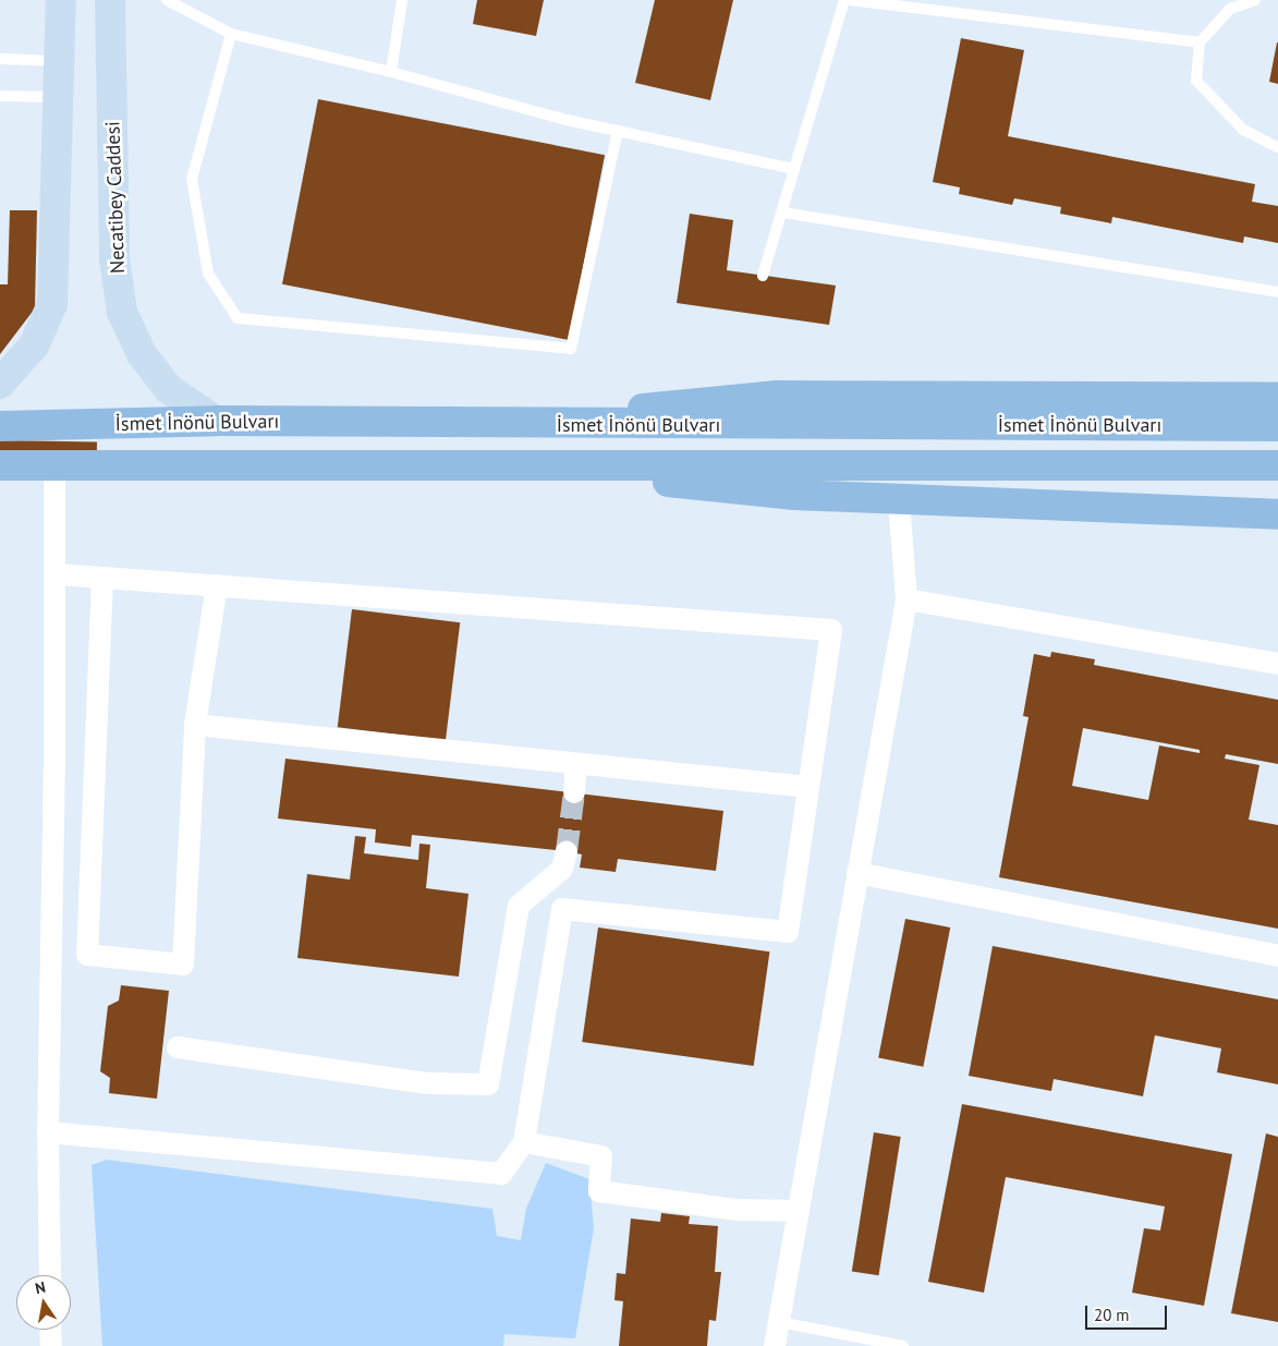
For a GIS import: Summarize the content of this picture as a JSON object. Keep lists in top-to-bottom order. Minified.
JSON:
{"streets":{"main road":["Necatibey Caddesi","İsmet İnönü Bulvarı"]},"crossings":[["Necatibey Caddesi","İsmet İnönü Bulvarı"]],"scale_bar":"20 m","north":"top"}
